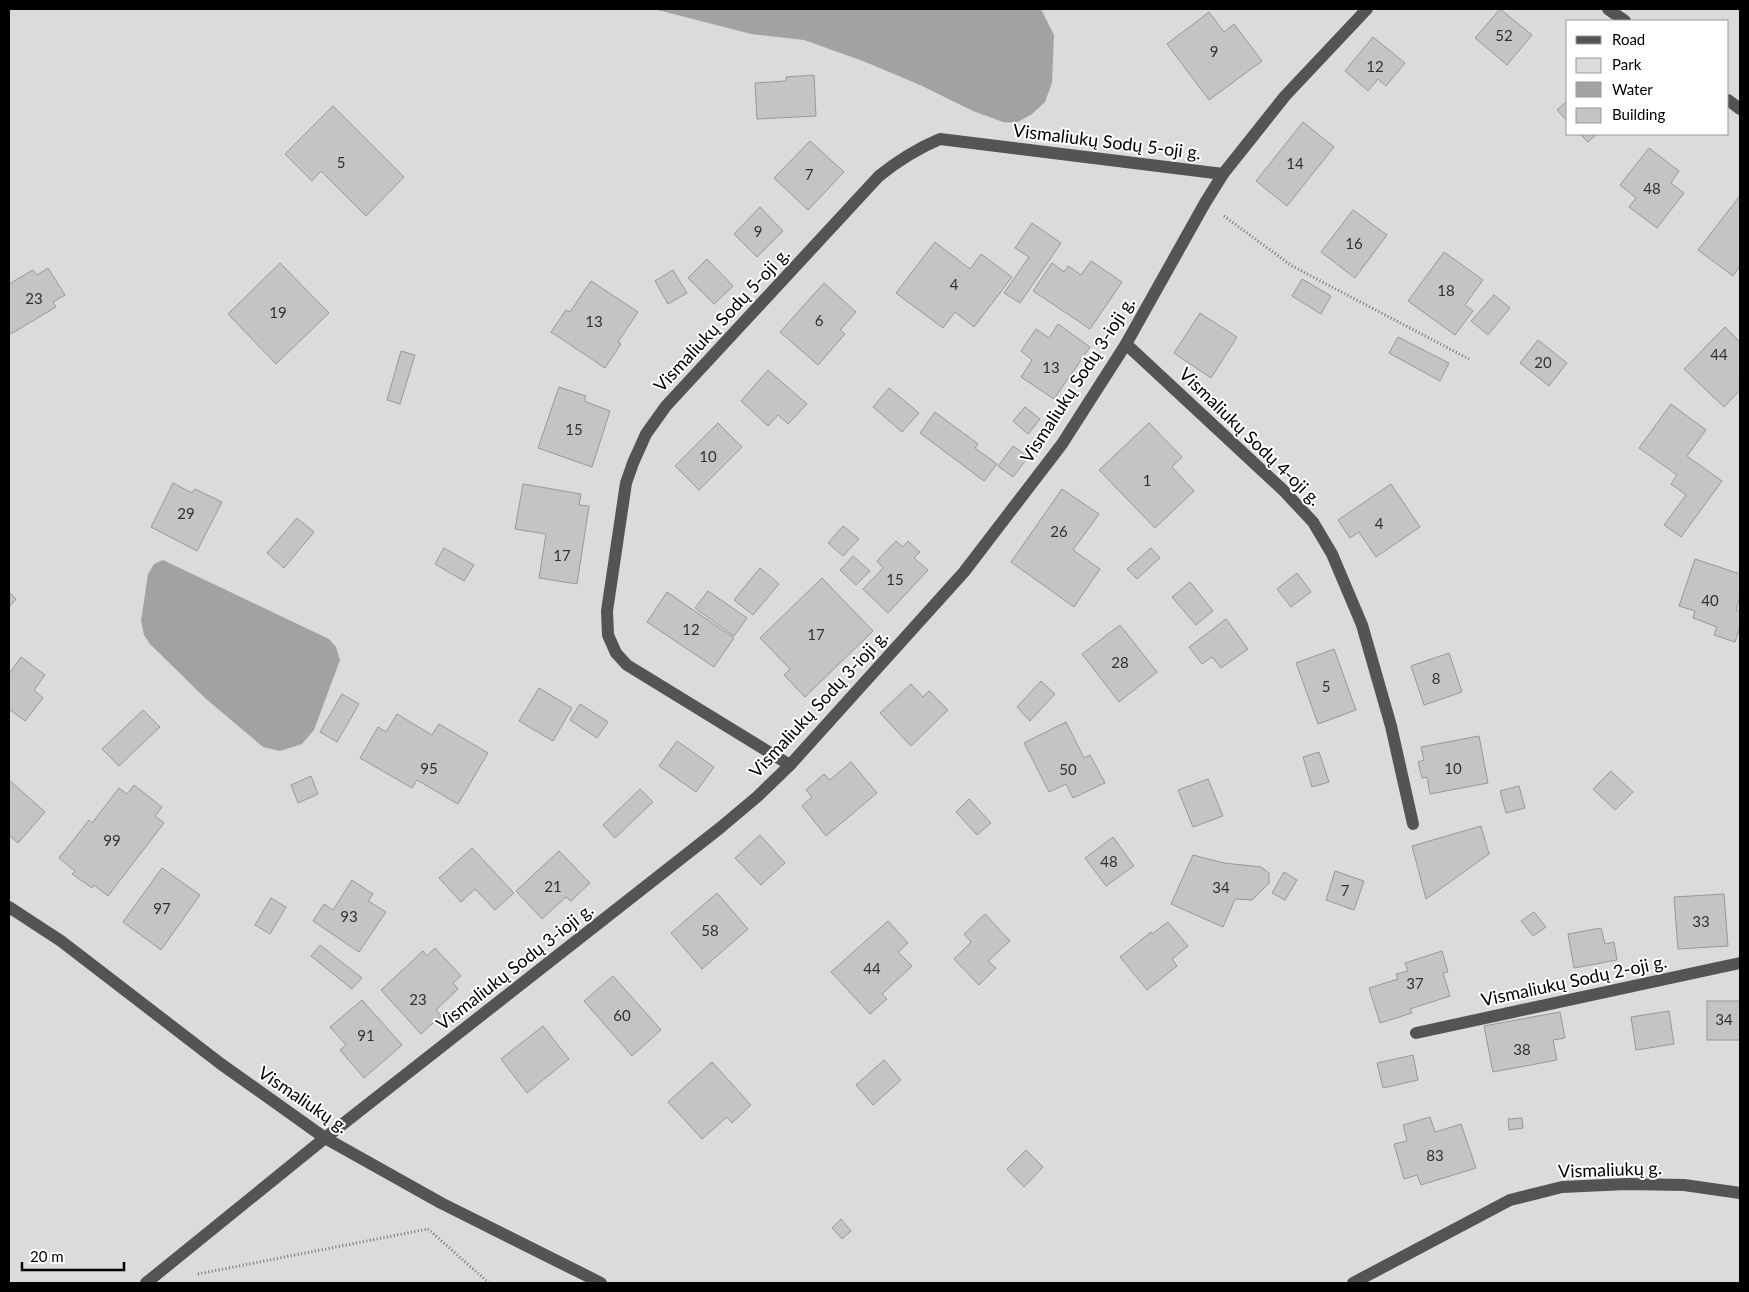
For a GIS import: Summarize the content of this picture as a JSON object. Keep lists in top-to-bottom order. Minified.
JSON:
{"streets":{"street":["Vismaliukų Sodų 5-oji g.","Vismaliukų Sodų 3-ioji g.","Vismaliukų Sodų 4-oji g.","Vismaliukų Sodų 2-oji g.","Vismaliukų g."]},"crossings":[["Vismaliukų Sodų 5-oji g.","Vismaliukų Sodų 3-ioji g."],["Vismaliukų Sodų 3-ioji g.","Vismaliukų Sodų 4-oji g."],["Vismaliukų Sodų 3-ioji g.","Vismaliukų g."]],"house_numbers":["52","9","12","5","14","7","48","9","16","4","18","23","19","6","13","44","20","13","15","10","1","29","4","26","17","15","40","12","17","28","8","5","95","10","50","99","48","21","34","7","97","93","33","58","44","37","23","60","34","91","38","83"],"legend":["Road","Park","Water","Building"],"scale_bar":"20 m"}
